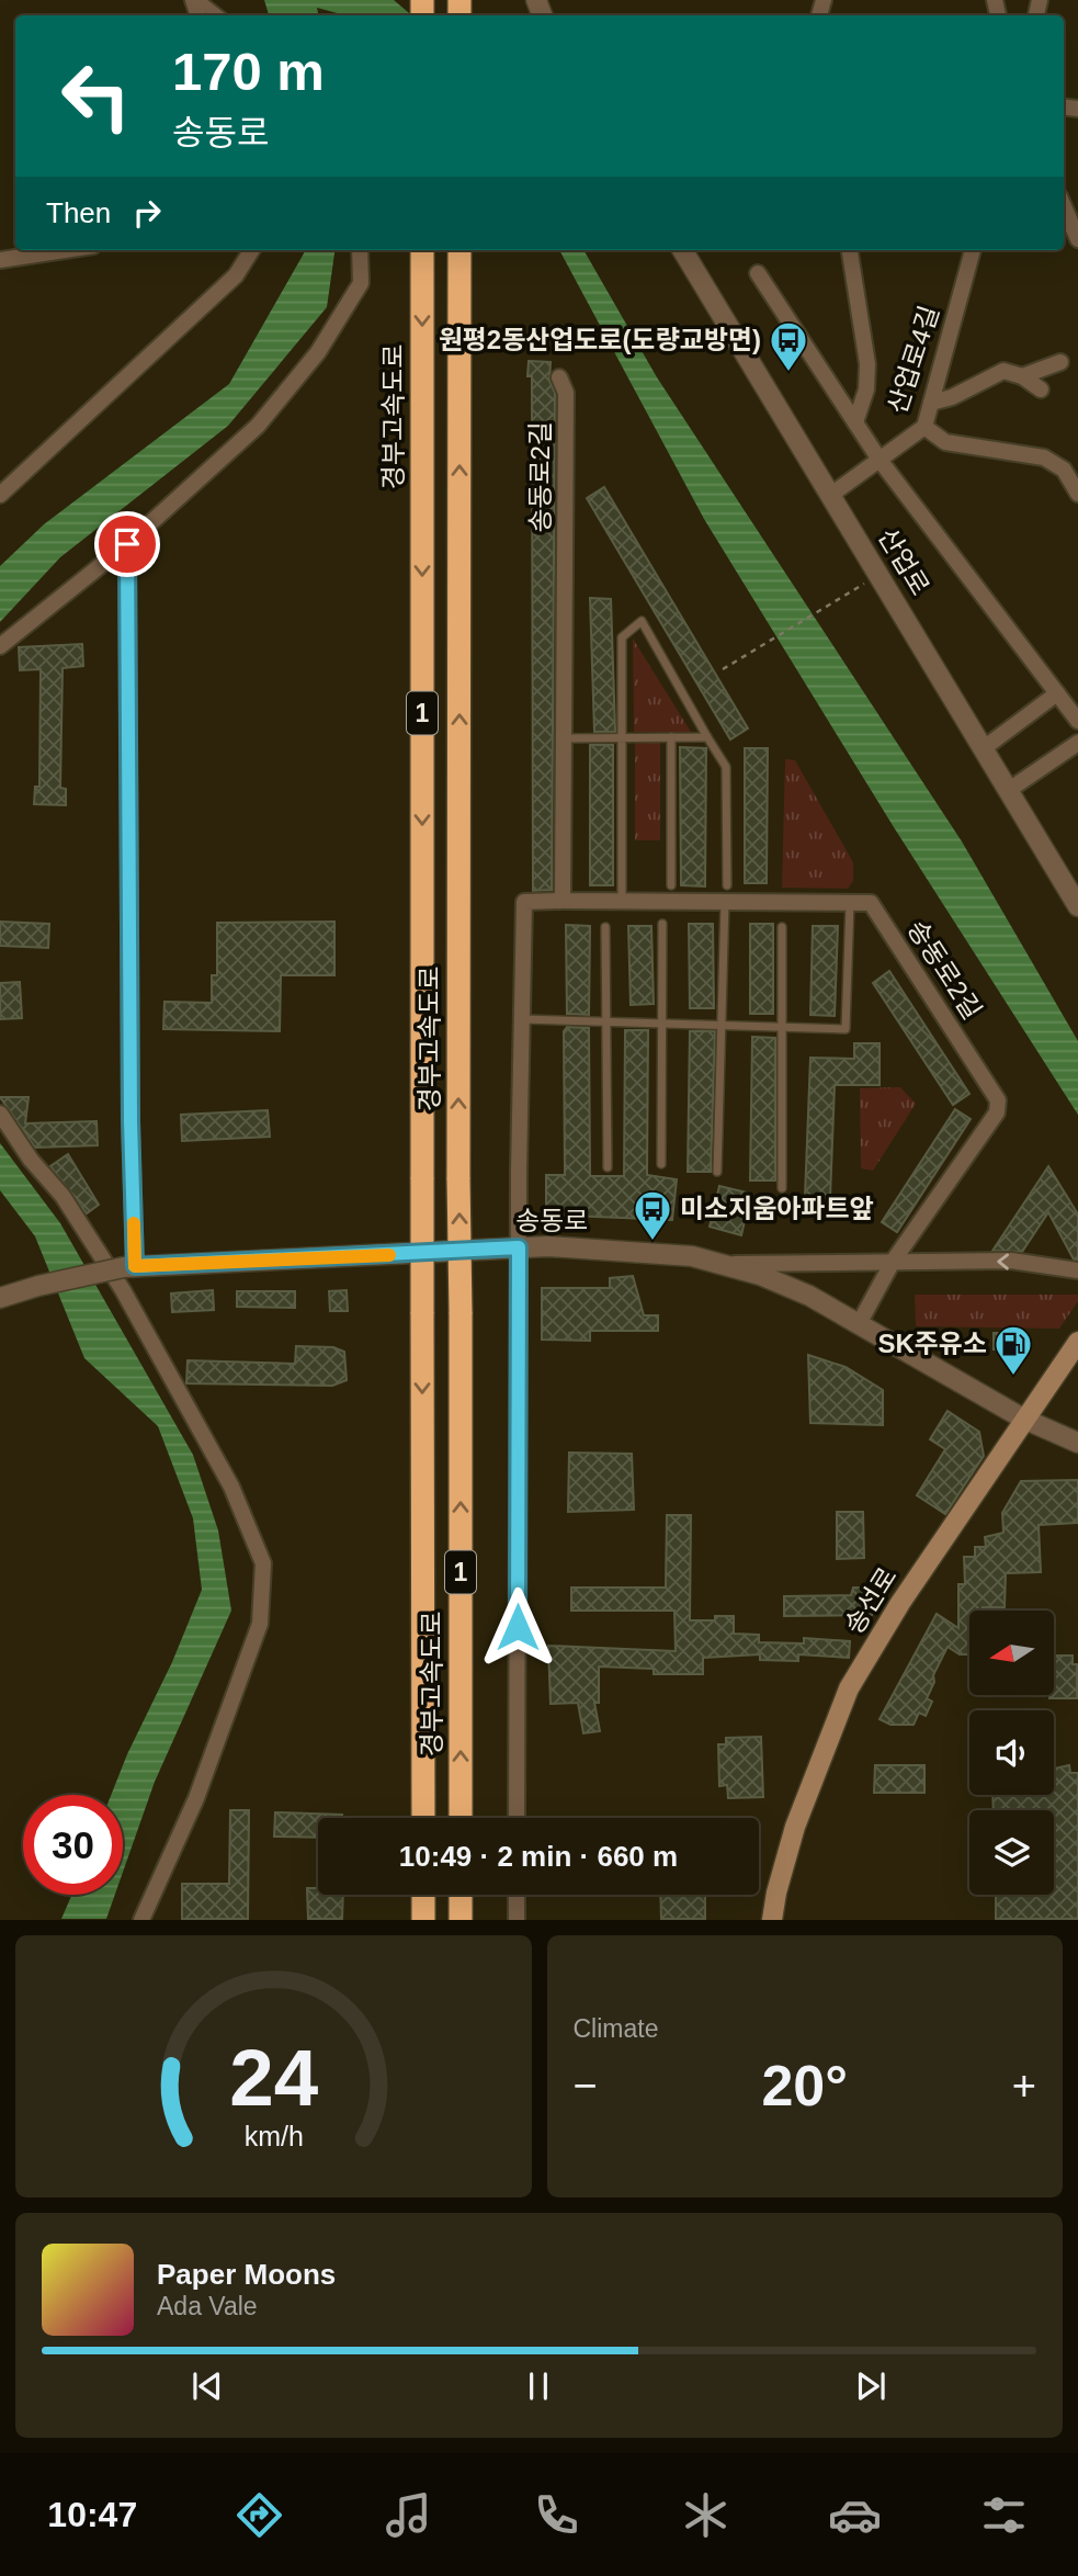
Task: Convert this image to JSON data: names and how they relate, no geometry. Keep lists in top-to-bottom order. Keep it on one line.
{"streets":{"highway":["경부고속도로","1"],"main road":["송선로"],"street":["산업로4길","송동로2길","산업로","송동로"]},"crossings":[["산업로4길","산업로"],["송동로2길","송동로"],["송동로","송선로"]],"places":{"bus stop":["원평2동산업도로(도량교방면)","미소지움아파트앞"],"fuel station":["SK주유소"]},"north":"left","page":{"turn":["170 m","송동로"],"then":"Then","limit":"30","trip":"10:49 · 2 min · 660 m","tile":"Climate","heat":["−","20°","+"],"song":["Paper Moons","Ada Vale"],"tabs":"10:47","gauge":["24","km/h"]}}
